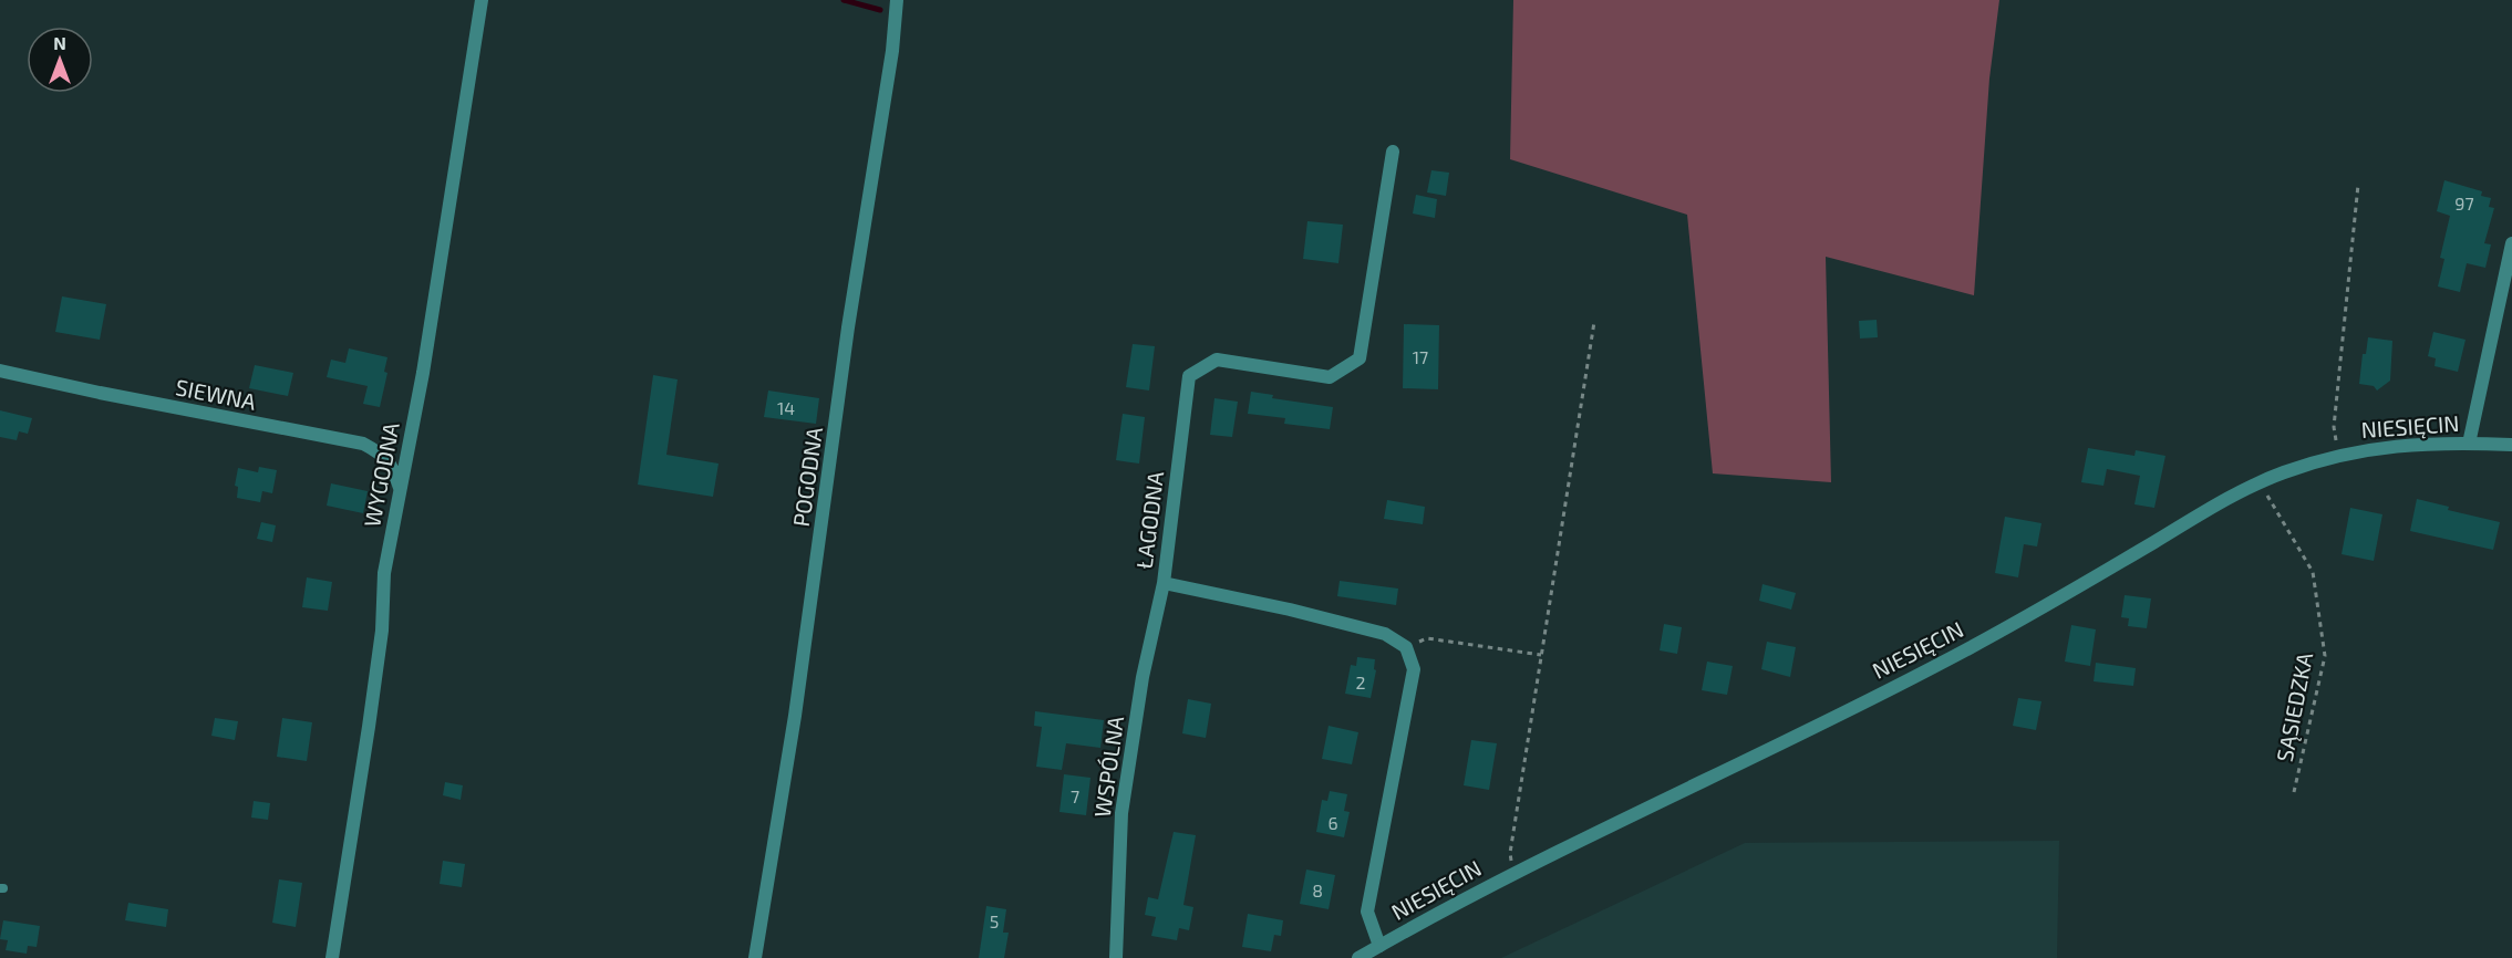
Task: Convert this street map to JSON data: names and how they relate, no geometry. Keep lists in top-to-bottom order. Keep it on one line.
{"streets":{"street":["SIEWNA","NIESIĘCIN","WYGODNA","POGODNA","ŁAGODNA","WSPÓLNA"],"path":["SĄSIEDZKA"]},"crossings":[["SIEWNA","WYGODNA"],["NIESIĘCIN","SĄSIEDZKA"],["ŁAGODNA","WSPÓLNA"]],"house_numbers":["97","17","14","2","7","6","8","5"],"north":"top"}
